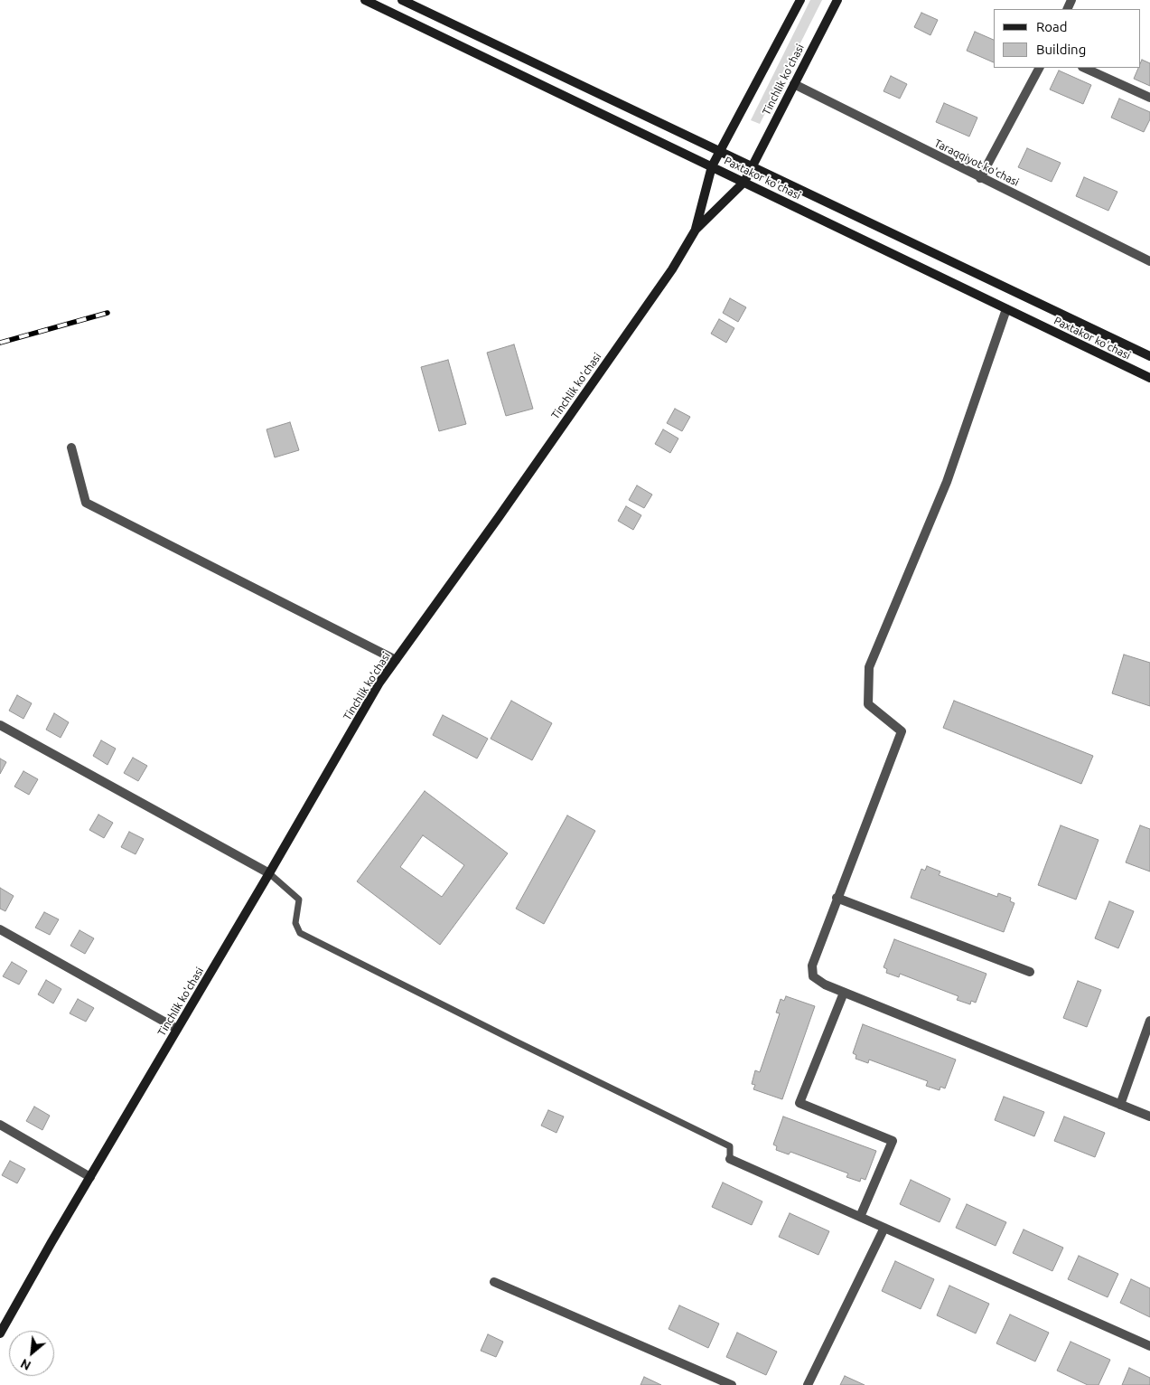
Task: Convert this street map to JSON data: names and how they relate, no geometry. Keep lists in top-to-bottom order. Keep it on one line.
{"streets":{"main road":["Tinchlik ko'chasi","Paxtakor ko'chasi"],"street":["Taraqqiyot ko'chasi"]},"crossings":[["Tinchlik ko'chasi","Taraqqiyot ko'chasi"],["Tinchlik ko'chasi","Paxtakor ko'chasi"]],"legend":["Road","Building"],"north":"bottom left"}
